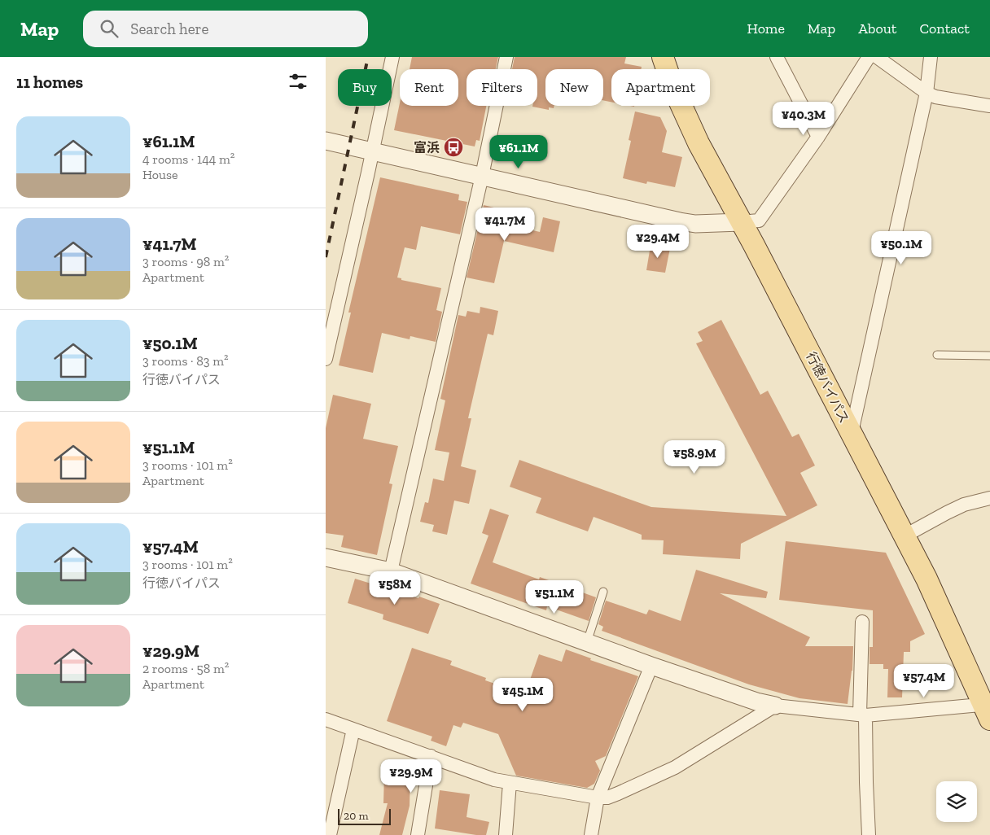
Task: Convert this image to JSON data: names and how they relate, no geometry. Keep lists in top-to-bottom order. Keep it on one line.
{"streets":{"main road":["行徳バイパス"]},"places":{"bus stop":["富浜"]},"scale_bar":"20 m","page":{"header":"Map","search":"Search here","nav":["Home","Map","About","Contact"],"heading":"11 homes","chip":["Buy","Rent","Filters","New","Apartment"],"price":["¥40.3M","¥61.1M","¥41.7M","¥29.4M","¥50.1M","¥58.9M","¥58M","¥51.1M","¥57.4M","¥45.1M","¥29.9M"],"list":[{"name":"¥61.1M","note":"4 rooms · 144 m² · House"},{"name":"¥41.7M","note":"3 rooms · 98 m² · Apartment"},{"name":"¥50.1M","note":"3 rooms · 83 m² · 行徳バイパス"},{"name":"¥51.1M","note":"3 rooms · 101 m² · Apartment"},{"name":"¥57.4M","note":"3 rooms · 101 m² · 行徳バイパス"},{"name":"¥29.9M","note":"2 rooms · 58 m² · Apartment"}],"scale":"20 m"}}
